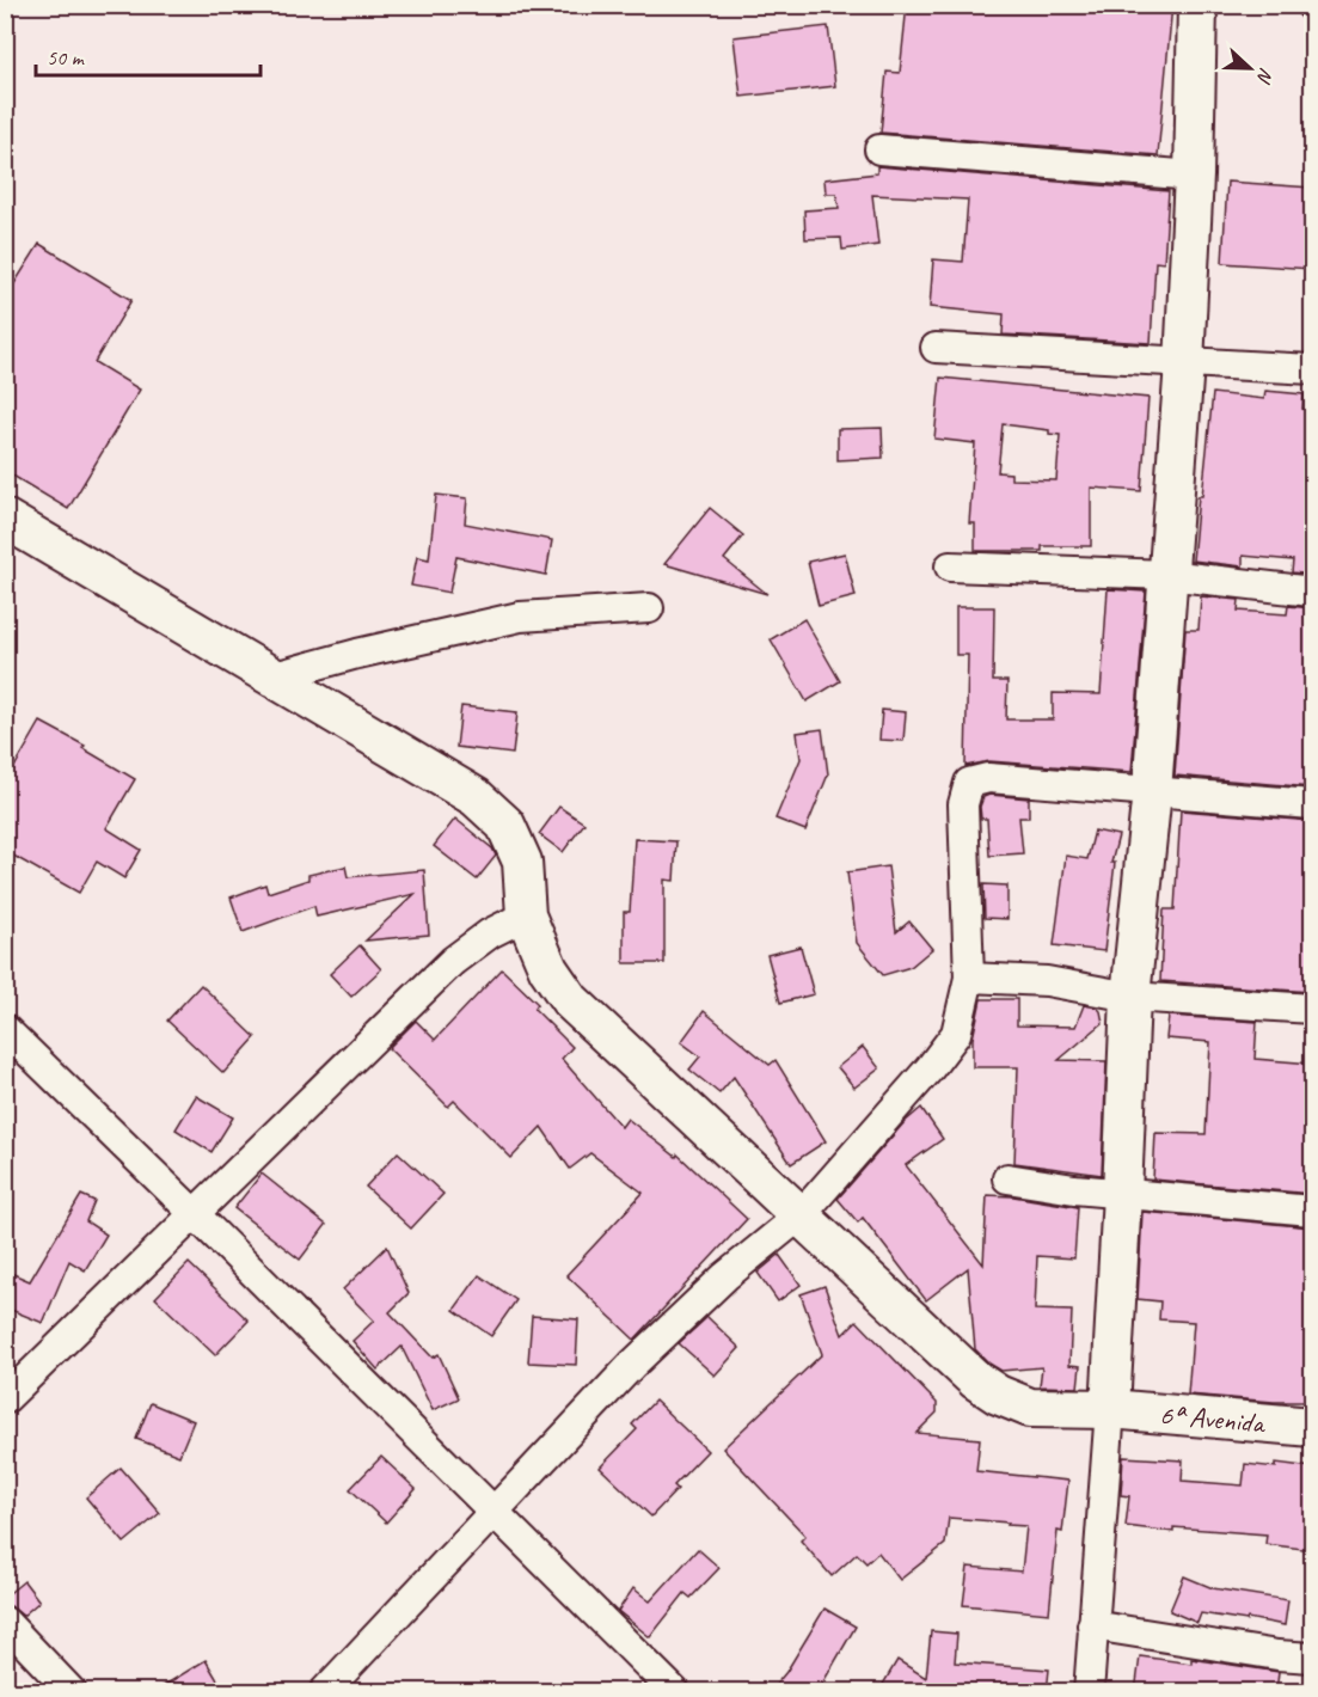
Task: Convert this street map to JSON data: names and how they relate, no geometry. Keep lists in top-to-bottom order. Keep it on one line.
{"streets":{"street":["6ª Avenida"]},"scale_bar":"50 m","north":"right"}
